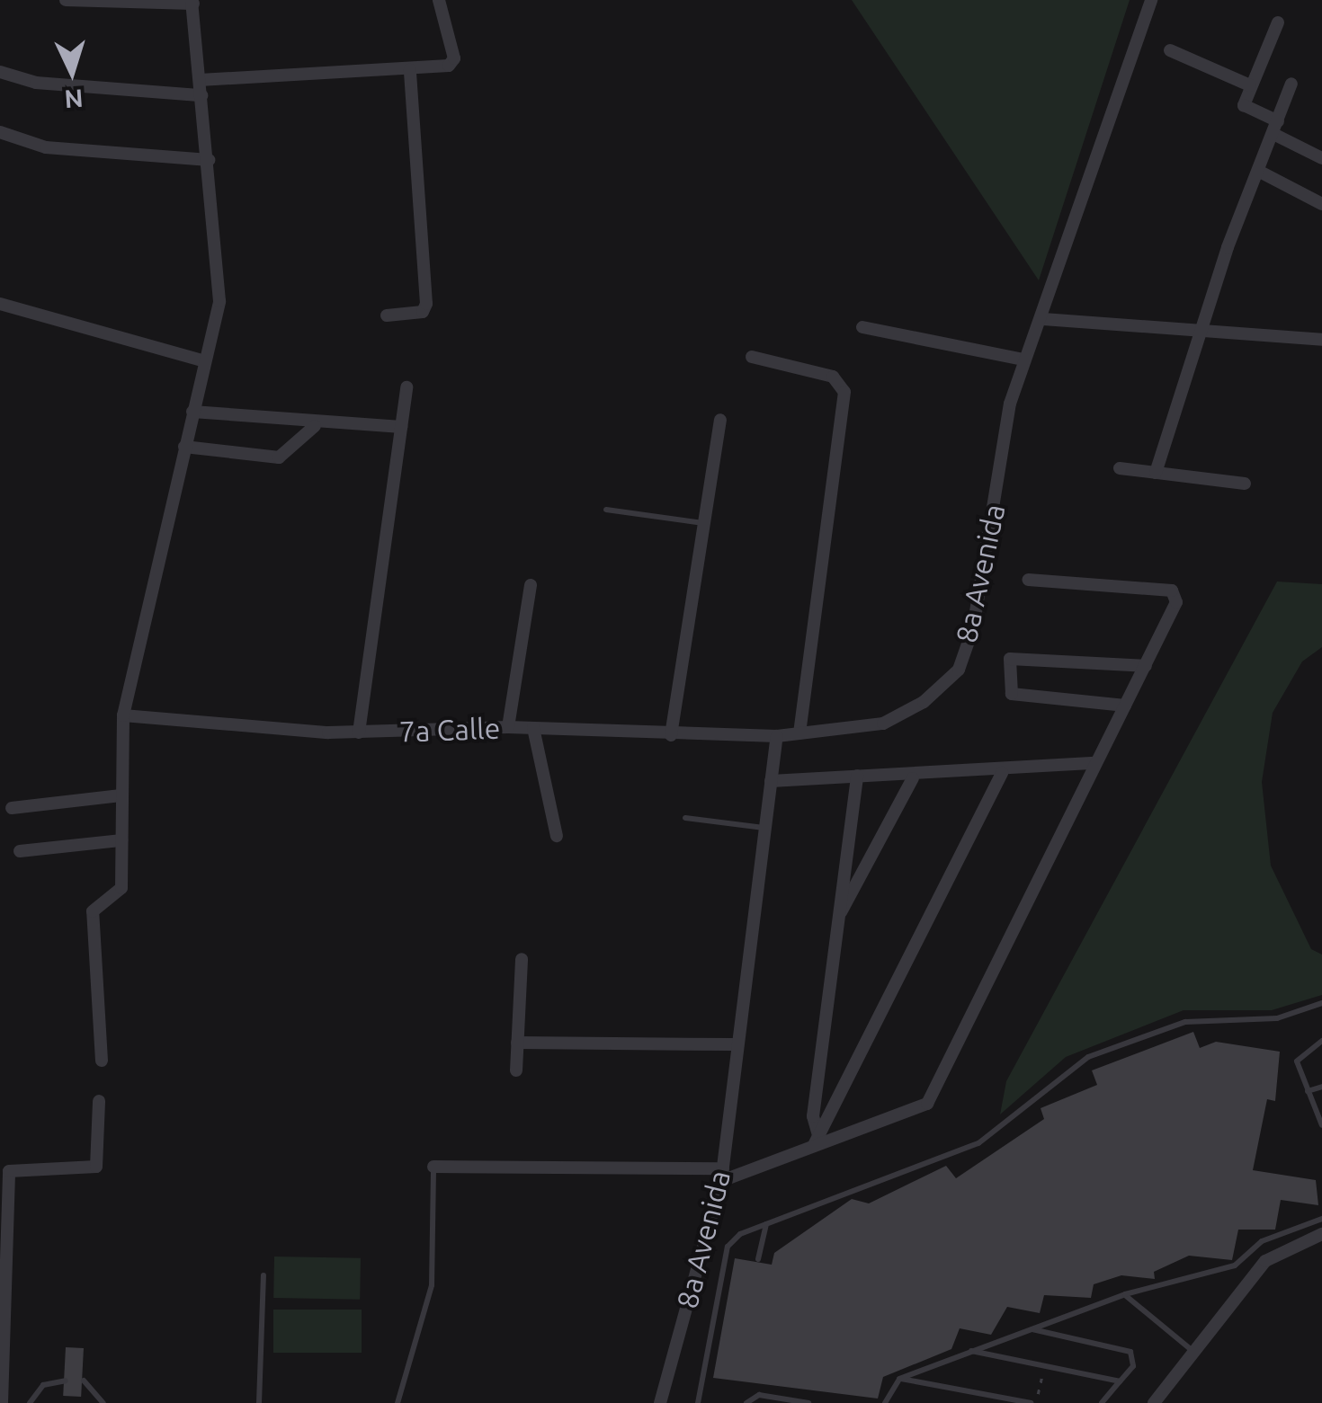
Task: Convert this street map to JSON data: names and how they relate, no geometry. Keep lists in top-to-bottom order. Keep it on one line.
{"streets":{"street":["8a Avenida","7a Calle"]},"crossings":[["8a Avenida","7a Calle"]],"north":"bottom"}
